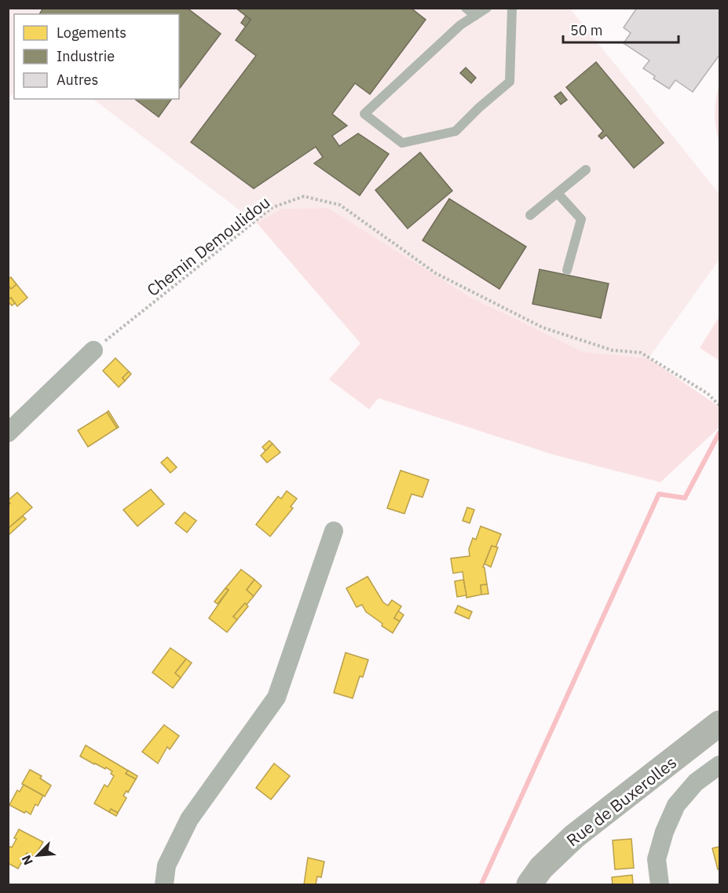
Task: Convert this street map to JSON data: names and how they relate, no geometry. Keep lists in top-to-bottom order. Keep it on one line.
{"streets":{"street":["Rue de Buxerolles"],"path":["Chemin Demoulidou"]},"legend":["Logements","Industrie","Autres"],"scale_bar":"50 m","north":"bottom left"}
